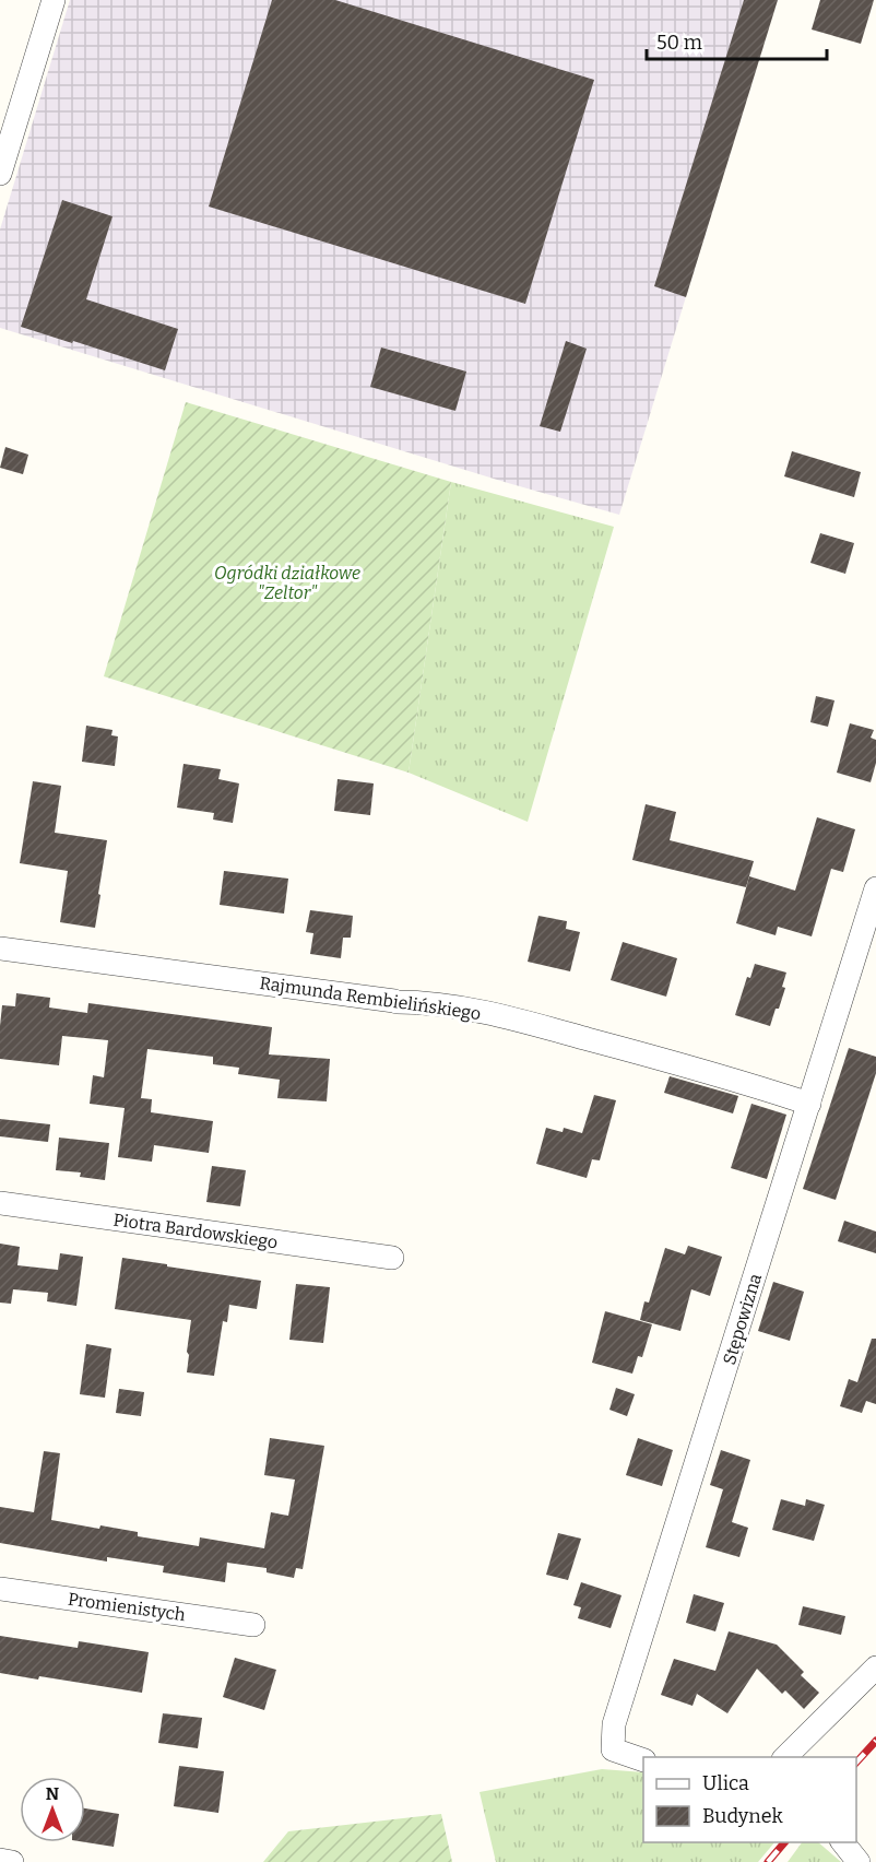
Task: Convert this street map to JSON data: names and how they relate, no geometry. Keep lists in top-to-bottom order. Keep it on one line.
{"streets":{"street":["Rajmunda Rembielińskiego","Piotra Bardowskiego","Stępowizna","Promienistych"]},"crossings":[["Rajmunda Rembielińskiego","Stępowizna"]],"parks":["Ogródki działkowe \"Zeltor\""],"legend":["Ulica","Budynek"],"scale_bar":"50 m","north":"top"}
